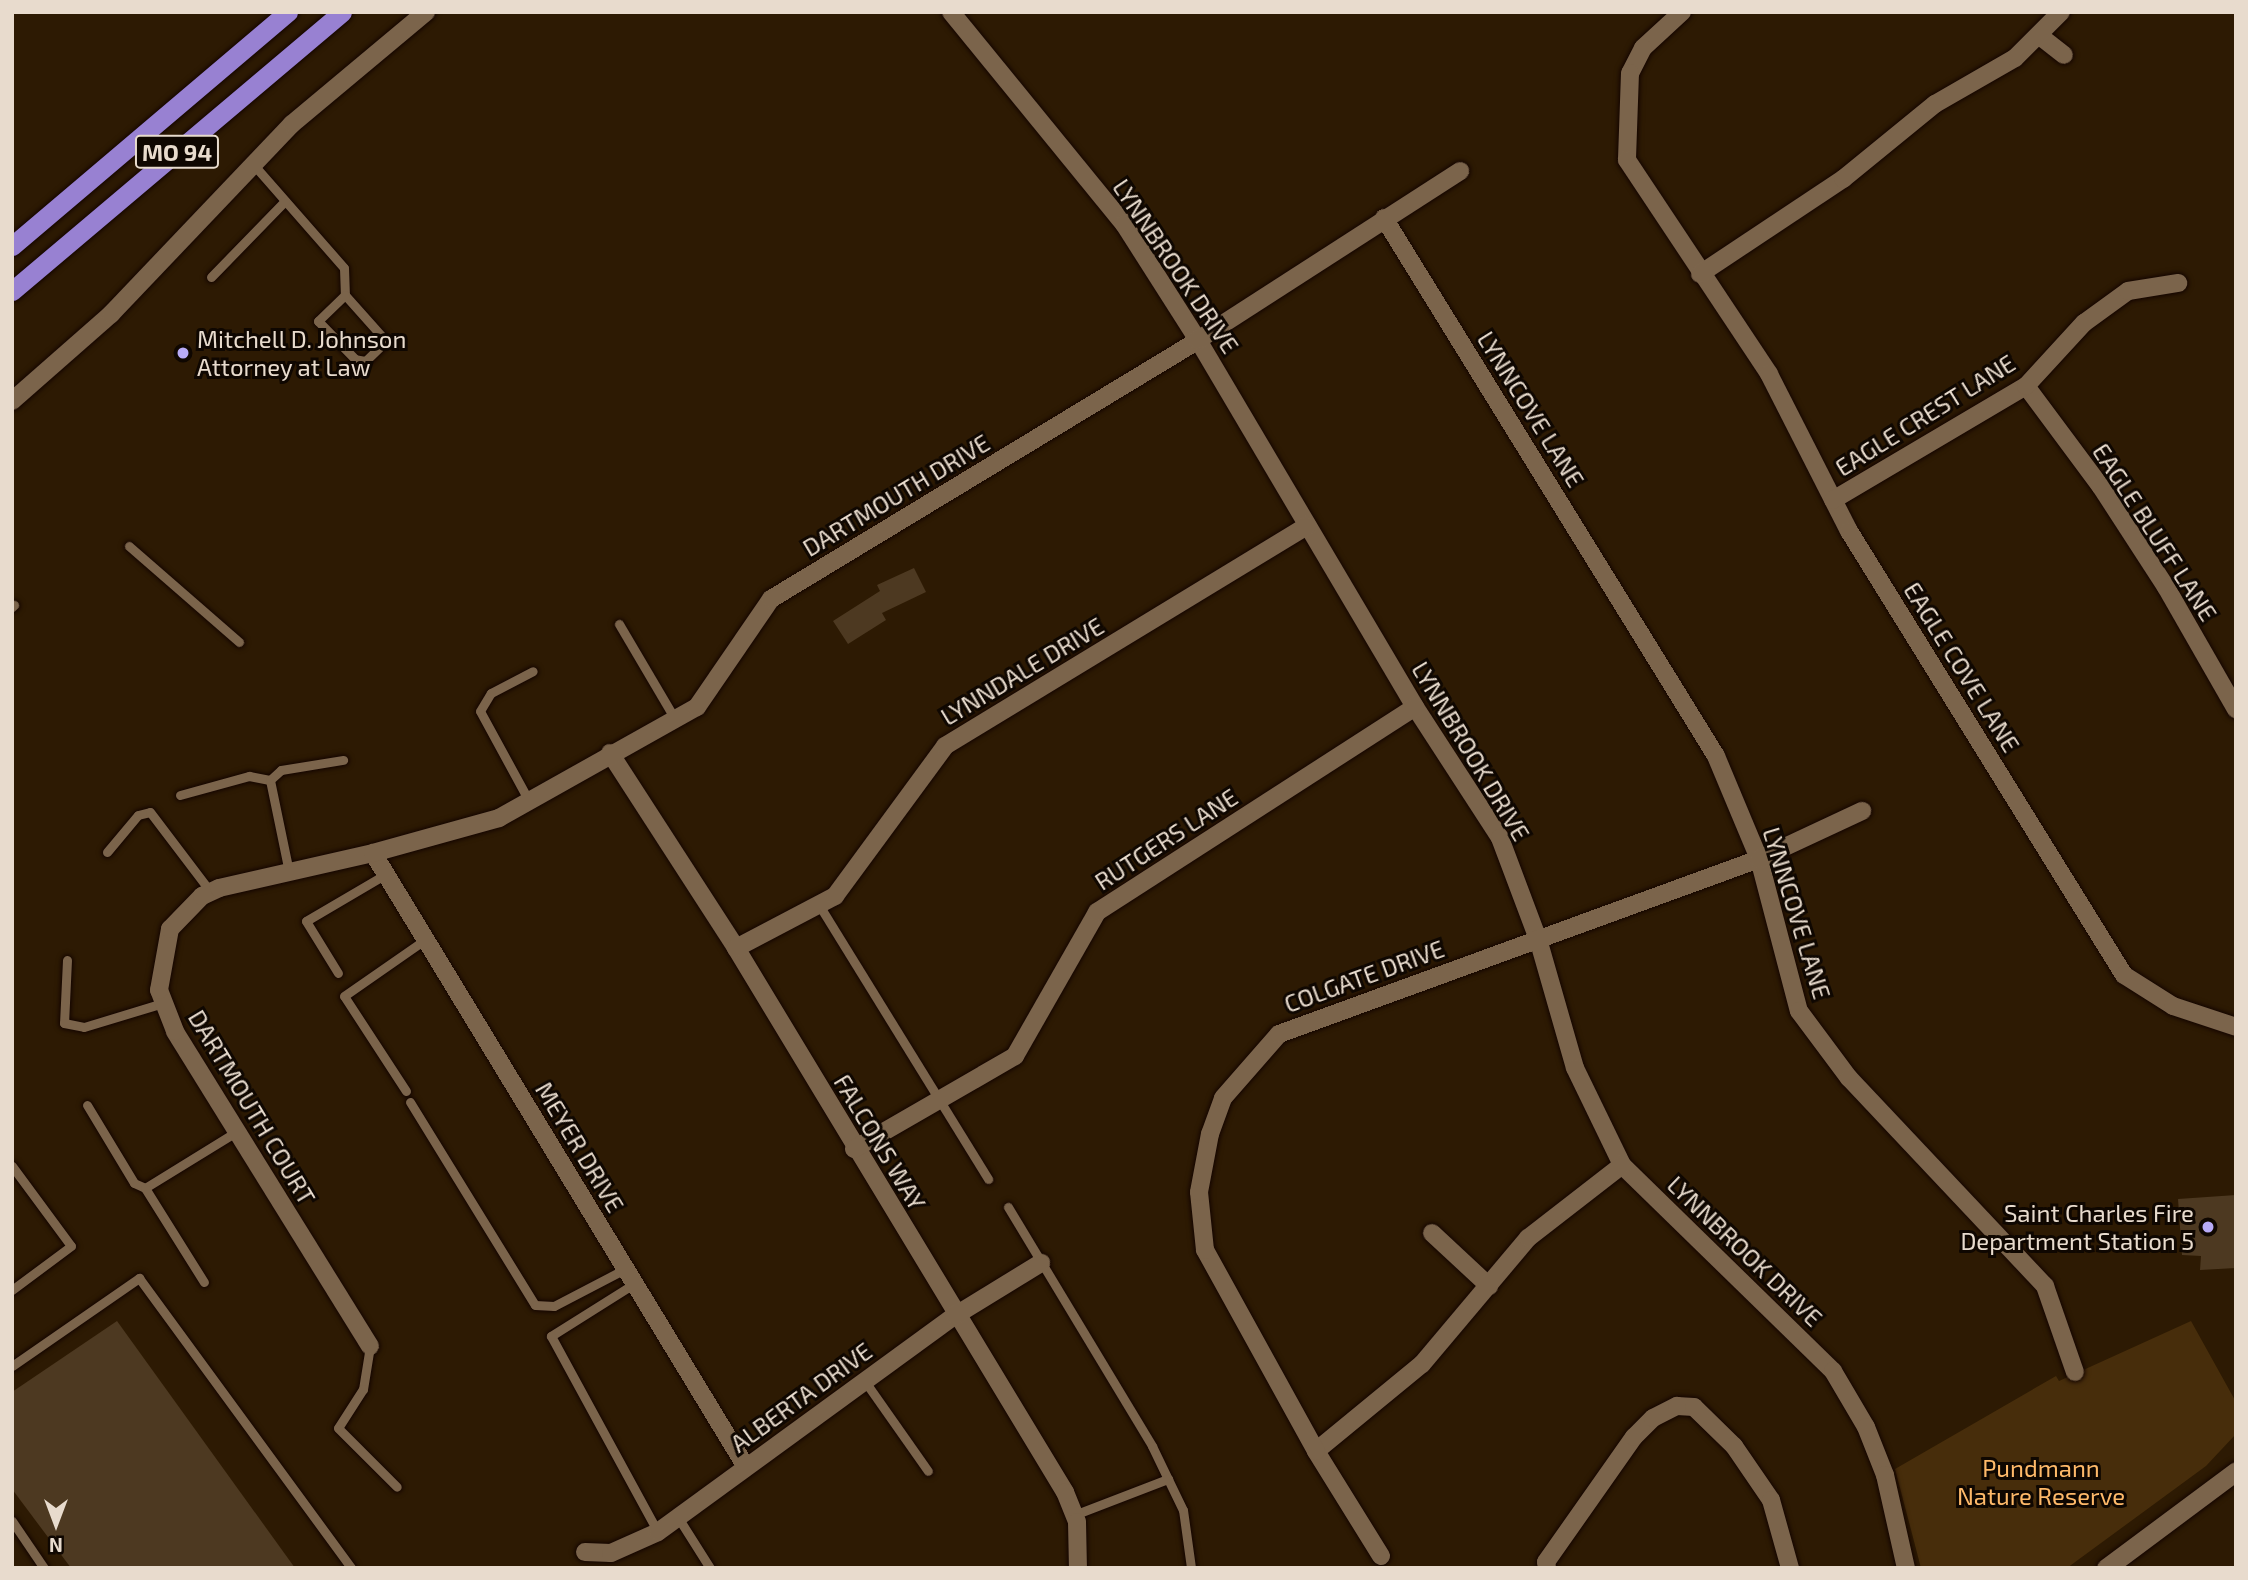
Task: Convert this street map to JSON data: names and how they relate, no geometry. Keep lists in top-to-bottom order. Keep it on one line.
{"streets":{"highway":["MO 94"],"street":["LYNNBROOK DRIVE","LYNNCOVE LANE","EAGLE CREST LANE","DARTMOUTH DRIVE","EAGLE BLUFF LANE","EAGLE COVE LANE","LYNNDALE DRIVE","RUTGERS LANE","COLGATE DRIVE","DARTMOUTH COURT","FALCONS WAY","MEYER DRIVE","ALBERTA DRIVE"]},"crossings":[["LYNNBROOK DRIVE","DARTMOUTH DRIVE"],["LYNNBROOK DRIVE","LYNNDALE DRIVE"],["LYNNBROOK DRIVE","RUTGERS LANE"],["LYNNBROOK DRIVE","COLGATE DRIVE"],["LYNNCOVE LANE","DARTMOUTH DRIVE"],["LYNNCOVE LANE","COLGATE DRIVE"],["EAGLE CREST LANE","EAGLE BLUFF LANE"],["EAGLE CREST LANE","EAGLE COVE LANE"],["DARTMOUTH DRIVE","FALCONS WAY"],["DARTMOUTH DRIVE","MEYER DRIVE"],["LYNNDALE DRIVE","FALCONS WAY"],["RUTGERS LANE","FALCONS WAY"],["FALCONS WAY","ALBERTA DRIVE"],["MEYER DRIVE","ALBERTA DRIVE"]],"parks":["Pundmann Nature Reserve"],"places":["Mitchell D. Johnson Attorney at Law","Saint Charles Fire Department Station 5"],"north":"bottom"}
